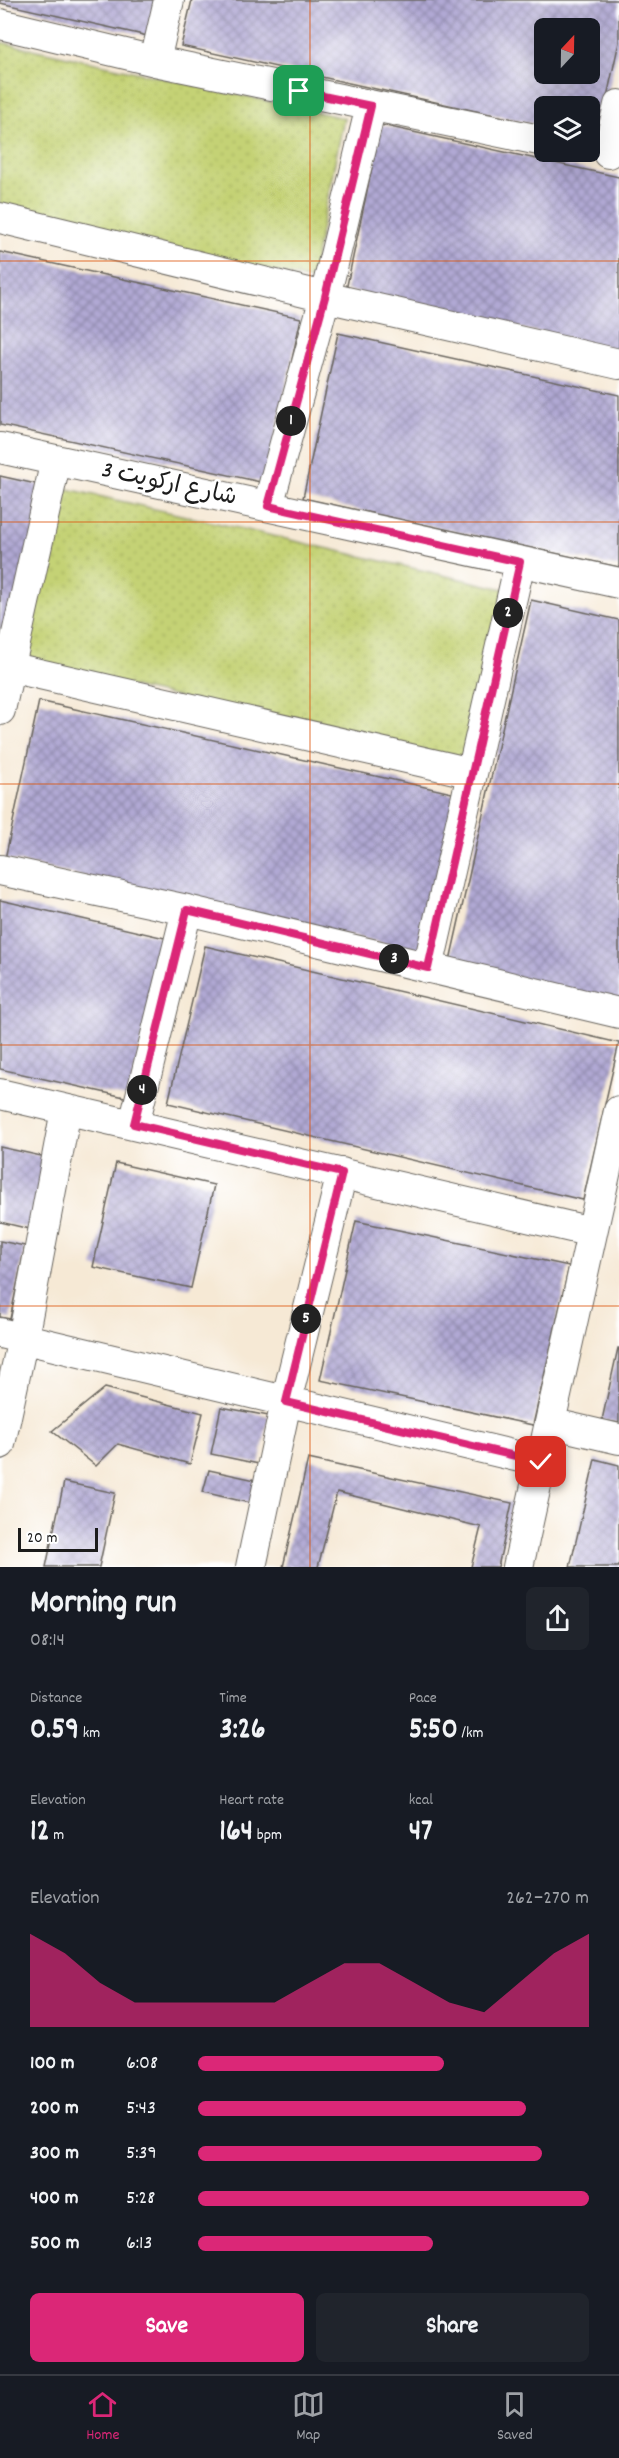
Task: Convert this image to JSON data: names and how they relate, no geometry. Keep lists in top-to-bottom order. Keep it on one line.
{"streets":{"street":["شارع اركويت 3"]},"scale_bar":"20 m","north":"top","page":{"pins":["1","2","3","4","5"],"scale":"20 m","heading":["Morning run","08:14"],"stats":[["Distance","0.59 km"],["Time","3:26"],["Pace","5:50 /km"],["Elevation","12 m"],["Heart rate","164 bpm"],["kcal","47"]],"chart":["Elevation","262–270 m"],"list":[{"name":"100 m","note":"6:08"},{"name":"200 m","note":"5:43"},{"name":"300 m","note":"5:39"},{"name":"400 m","note":"5:28"},{"name":"500 m","note":"6:13"}],"buttons":["Save","Share"],"tabs":["Home","Map","Saved"]}}
